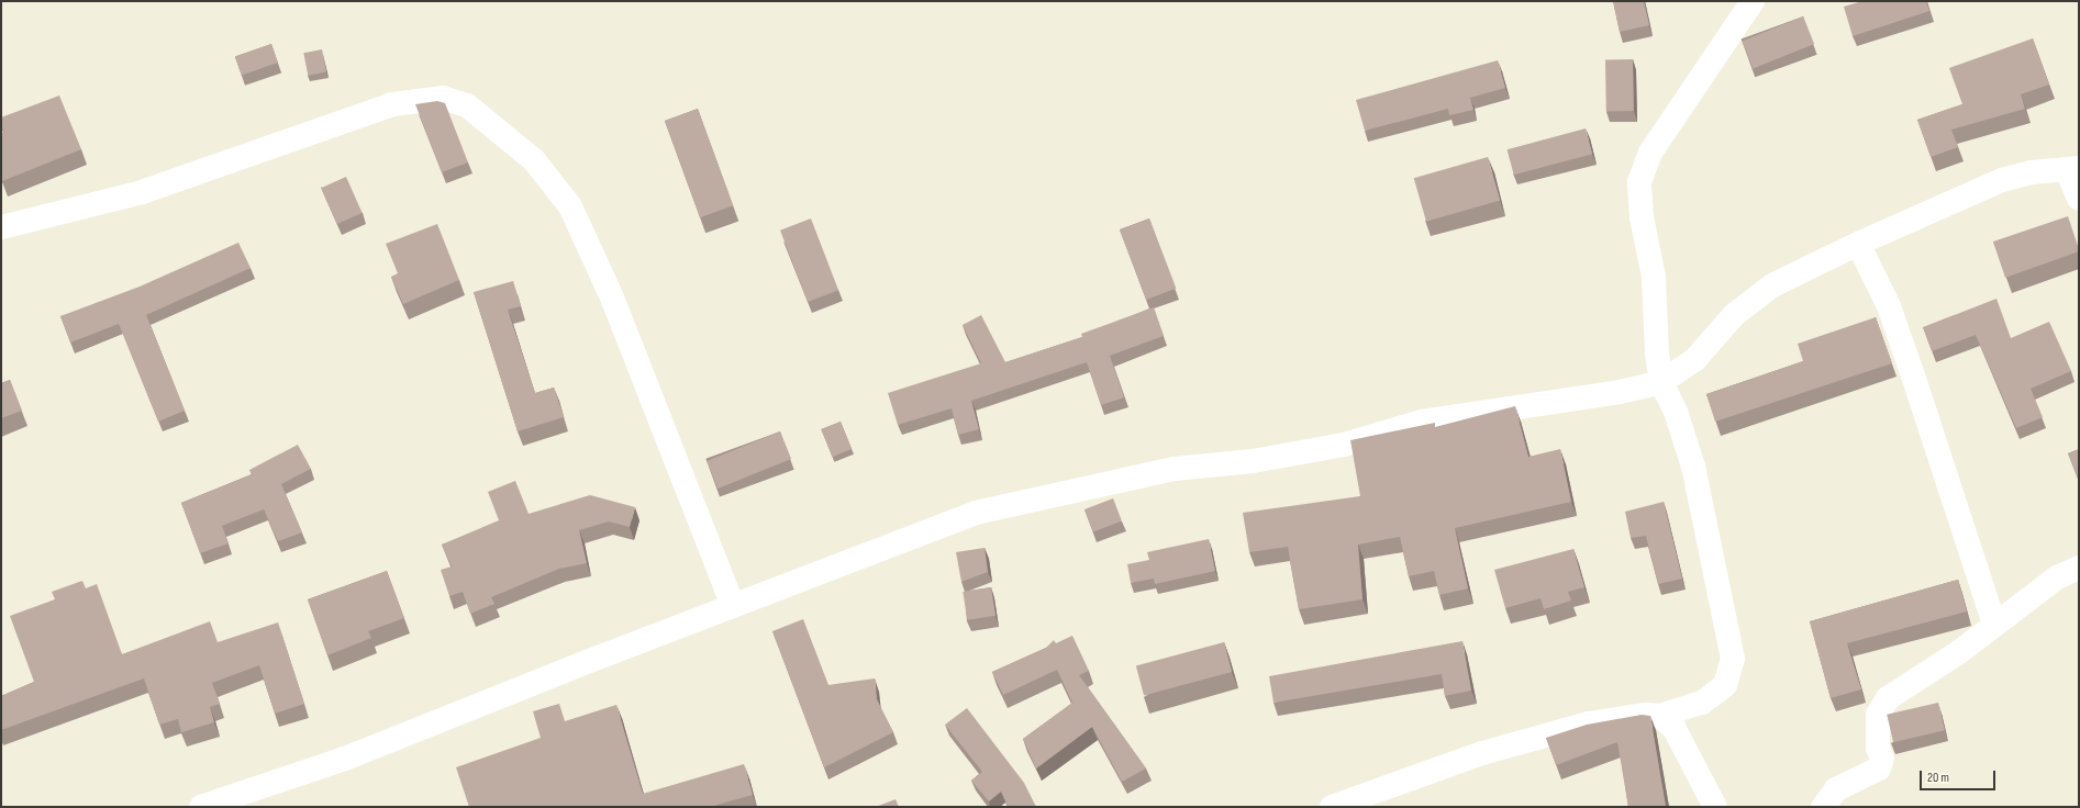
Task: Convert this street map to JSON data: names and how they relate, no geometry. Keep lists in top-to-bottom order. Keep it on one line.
{"scale_bar":"20 m"}
